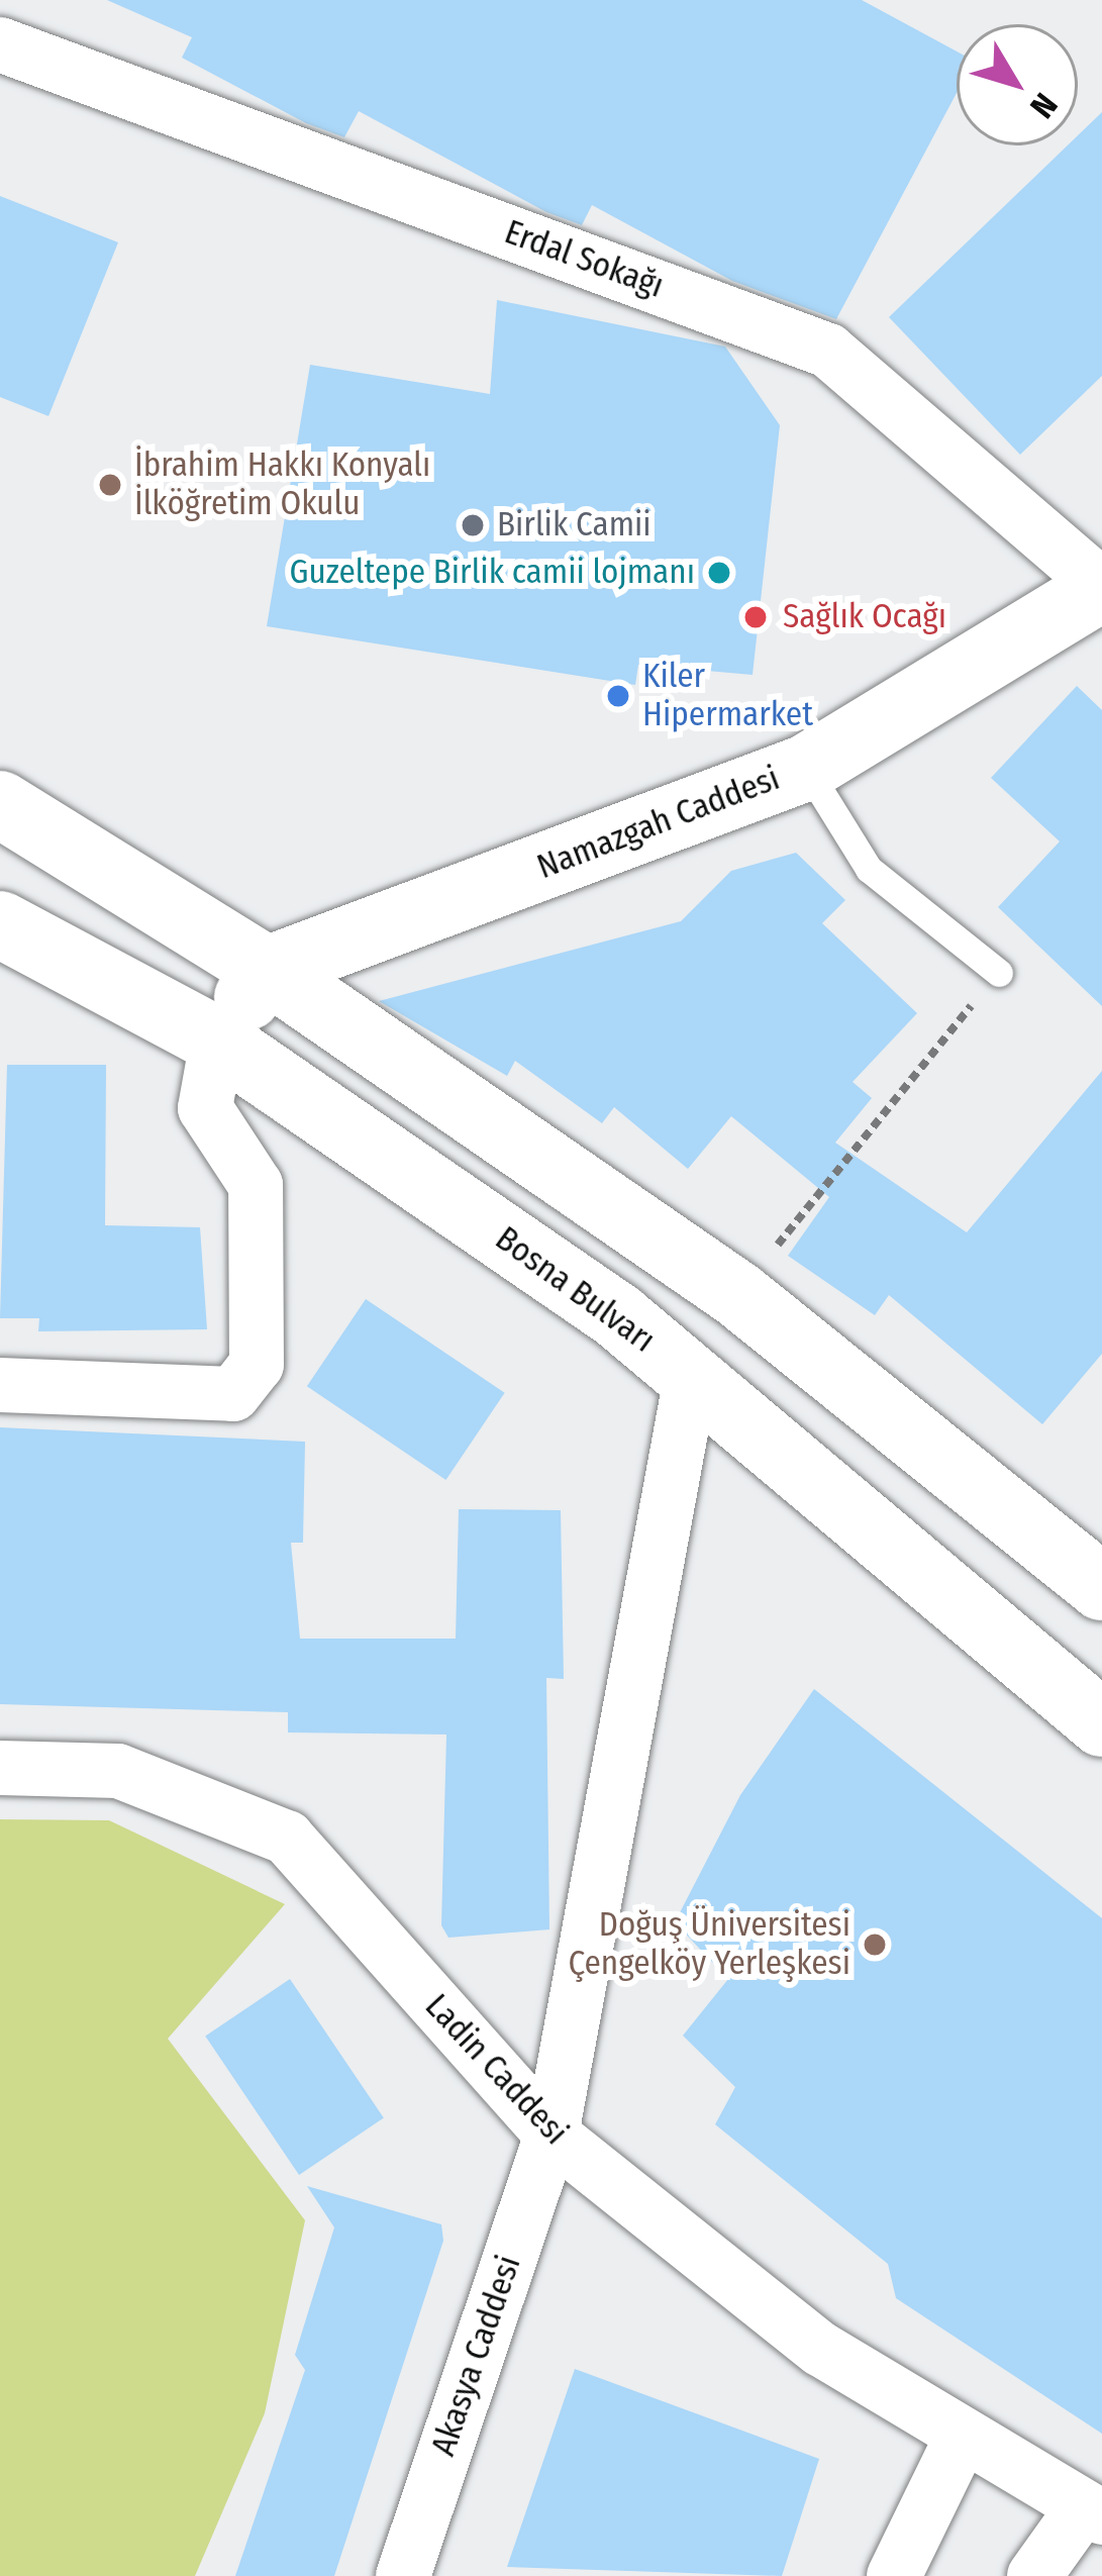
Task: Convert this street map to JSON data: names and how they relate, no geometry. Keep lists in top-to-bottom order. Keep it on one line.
{"streets":{"main road":["Namazgah Caddesi","Bosna Bulvarı"],"street":["Erdal Sokağı","Ladin Caddesi","Akasya Caddesi"]},"crossings":[["Erdal Sokağı","Namazgah Caddesi"],["Bosna Bulvarı","Akasya Caddesi"],["Ladin Caddesi","Akasya Caddesi"]],"places":["İbrahim Hakkı Konyalı İlköğretim Okulu","Birlik Camii","Guzeltepe Birlik camii lojmanı","Sağlık Ocağı","Kiler Hipermarket","Doğuş Üniversitesi Çengelköy Yerleşkesi"],"north":"bottom right"}
